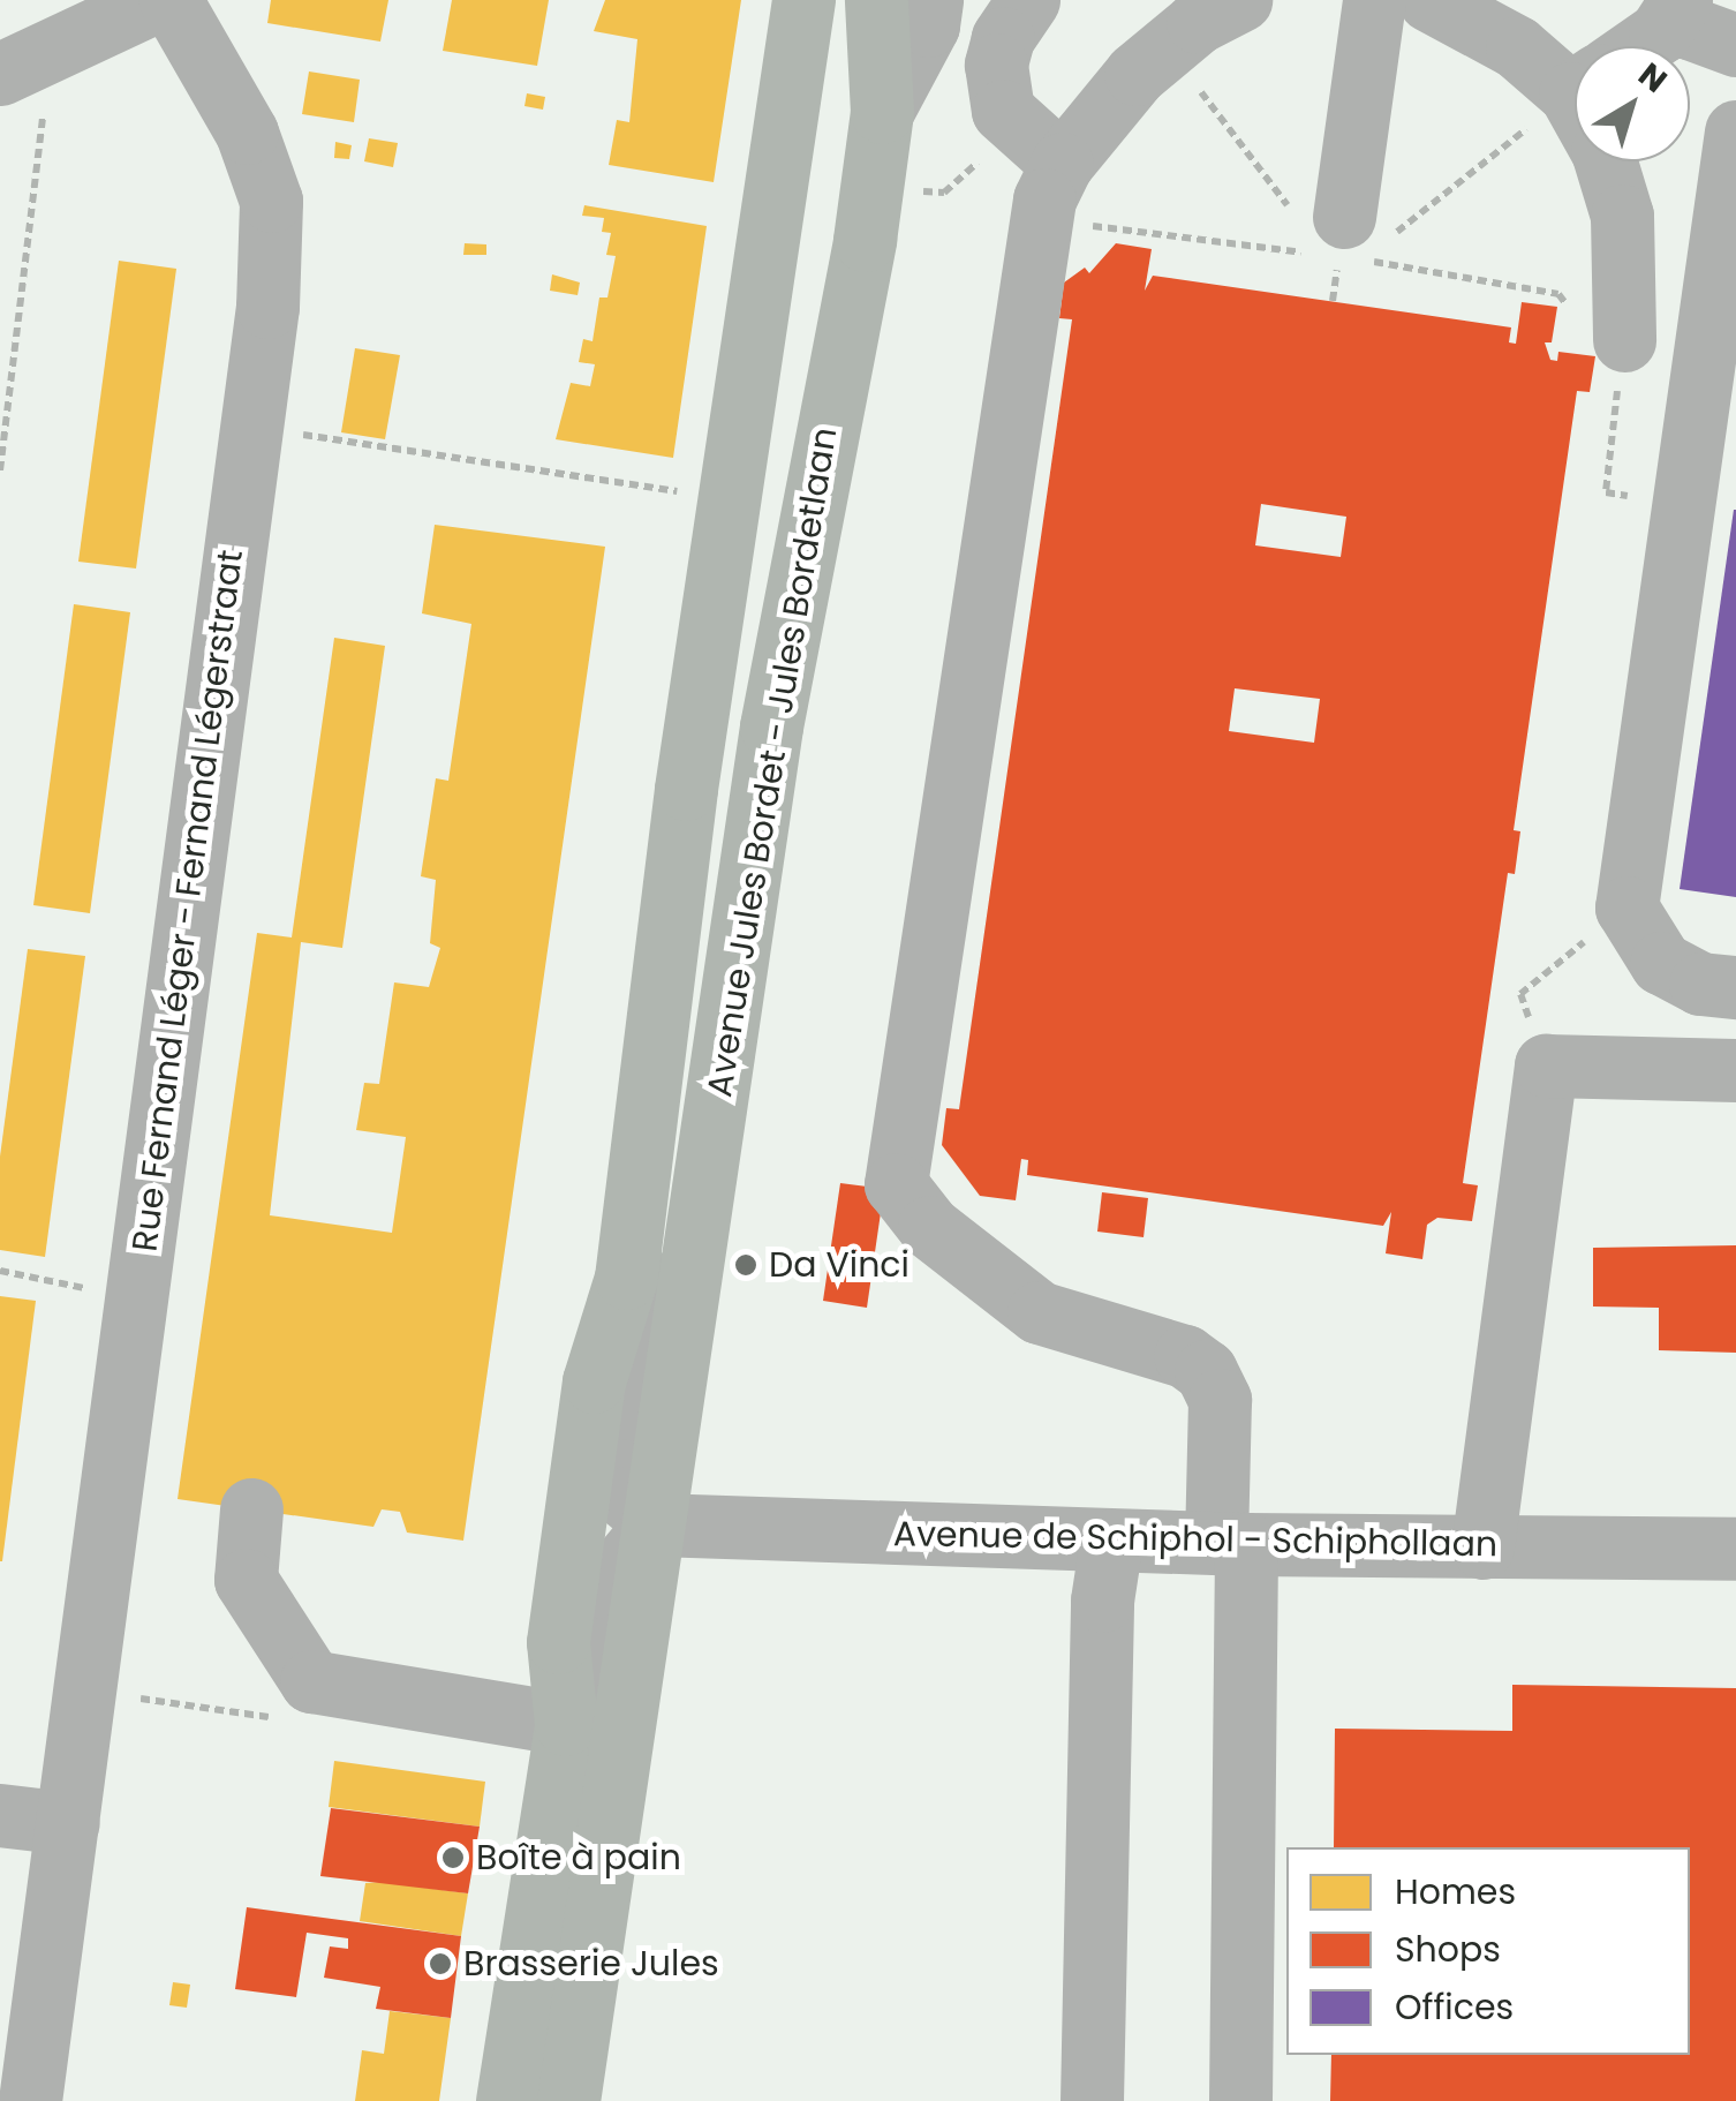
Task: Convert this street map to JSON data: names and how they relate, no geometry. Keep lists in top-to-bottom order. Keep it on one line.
{"streets":{"main road":["Avenue Jules Bordet - Jules Bordetlaan"],"street":["Rue Fernand Léger - Fernand Légerstraat","Avenue de Schiphol - Schiphollaan"]},"crossings":[["Avenue Jules Bordet - Jules Bordetlaan","Avenue de Schiphol - Schiphollaan"]],"places":["Da Vinci","Boîte à pain","Brasserie Jules"],"legend":["Homes","Shops","Offices"],"north":"top right"}
